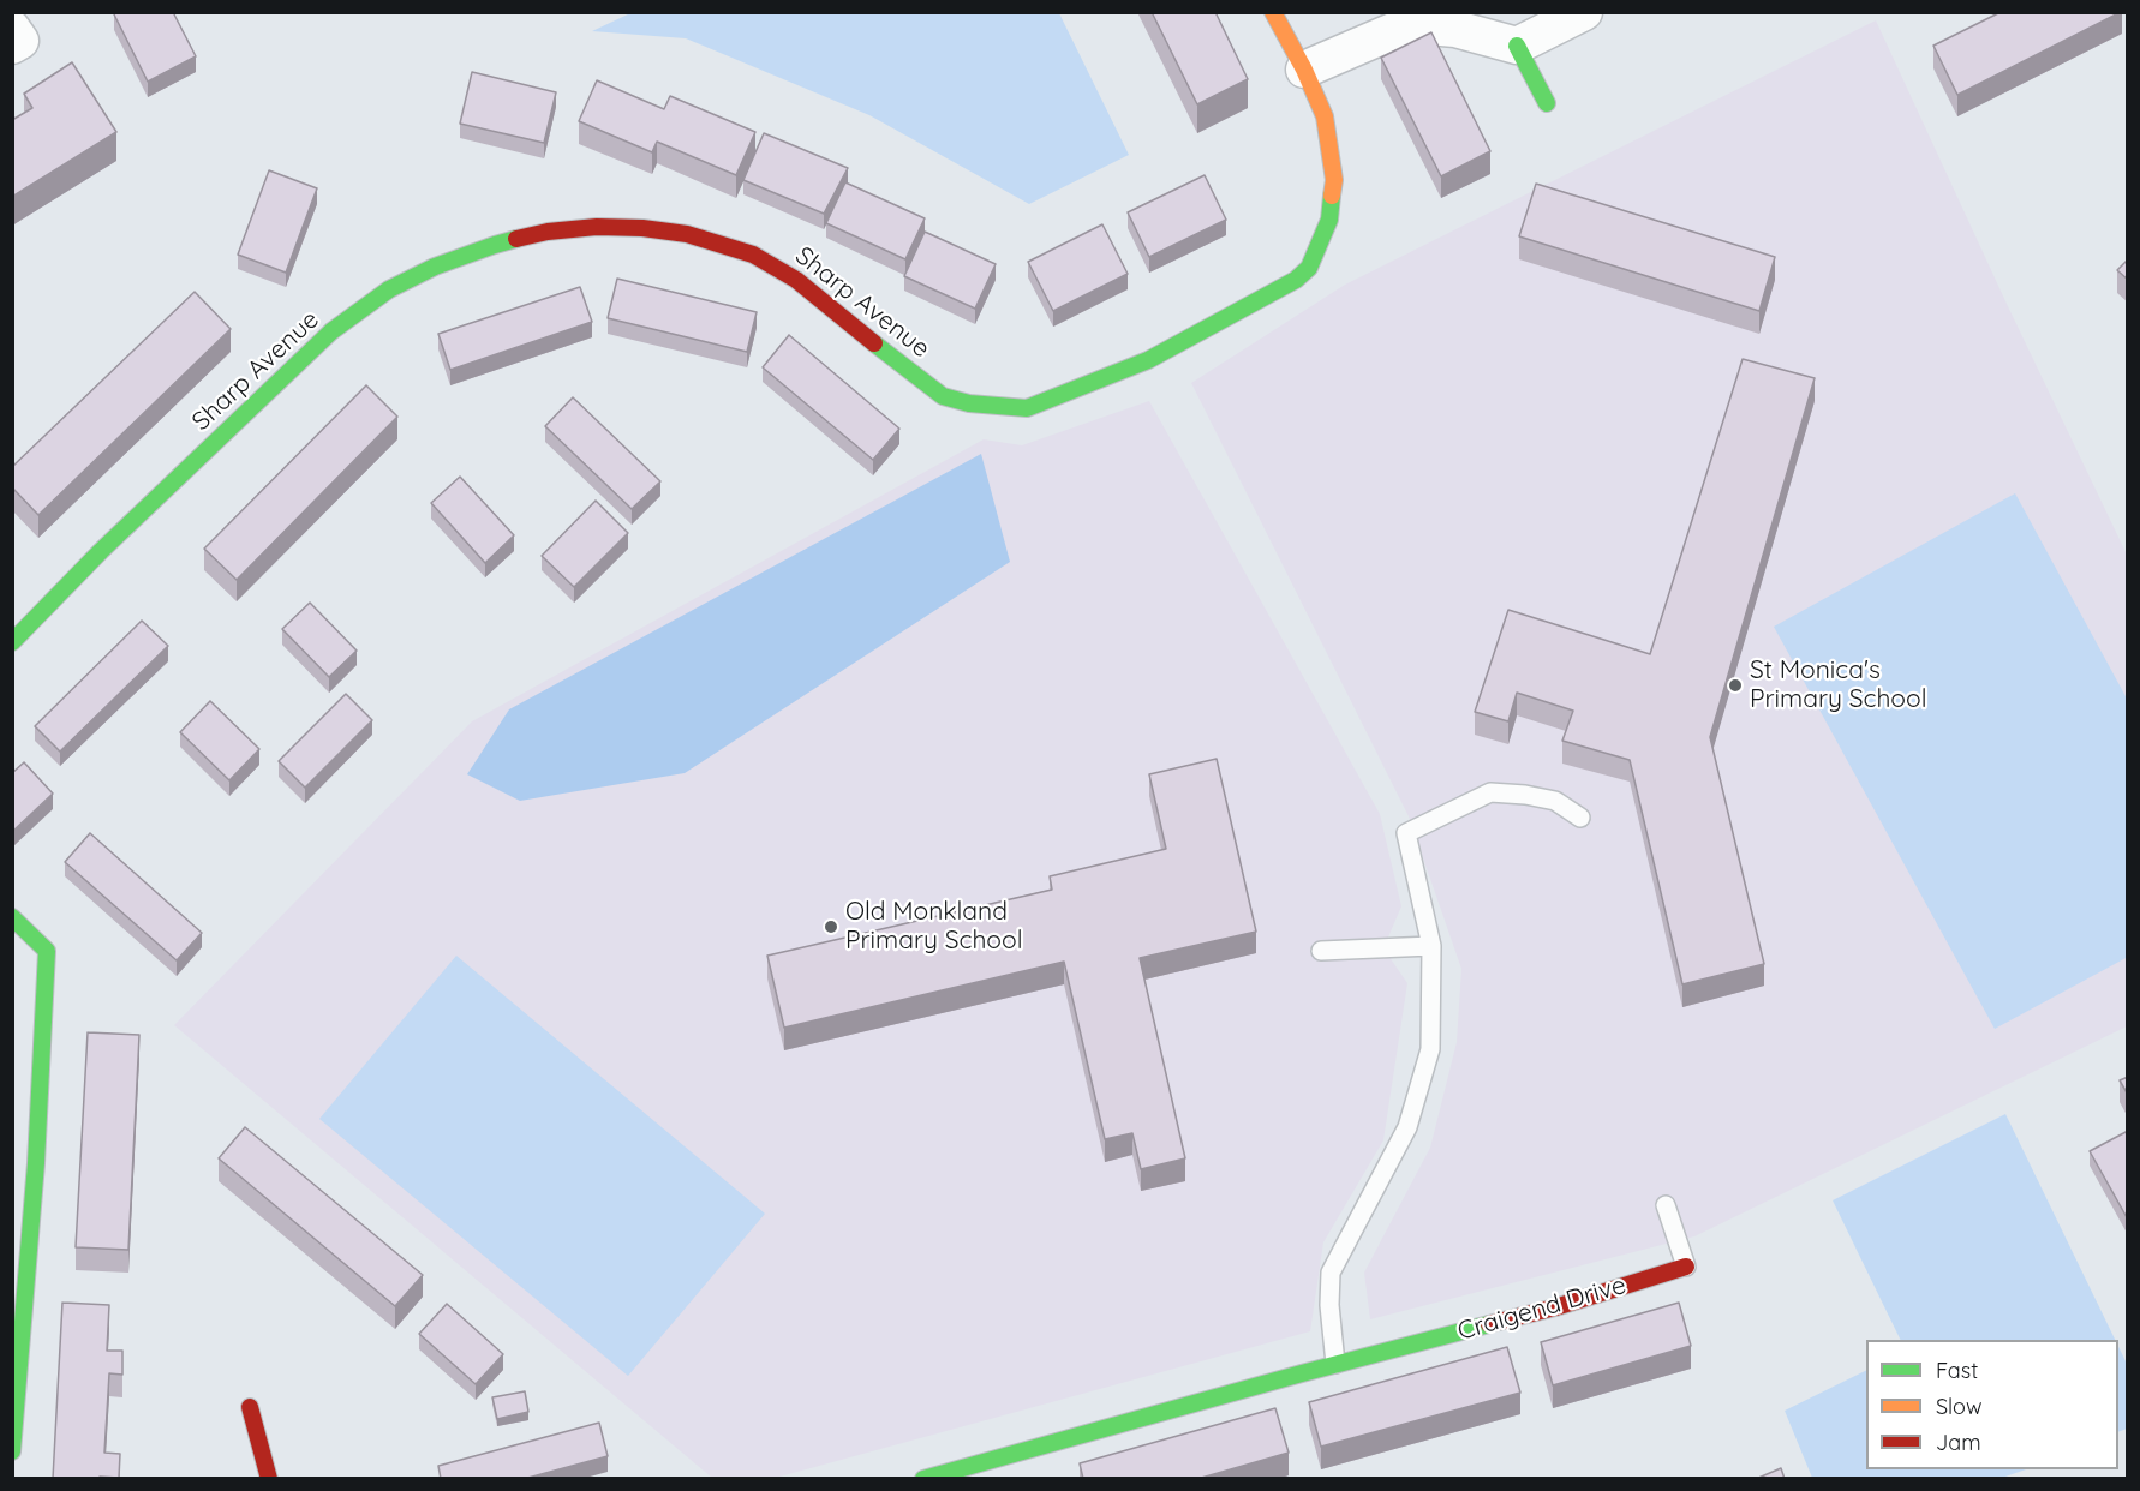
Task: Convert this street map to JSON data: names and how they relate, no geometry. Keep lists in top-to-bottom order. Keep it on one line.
{"streets":{"street":["Sharp Avenue","Craigend Drive"]},"places":["St Monica's Primary School","Old Monkland Primary School"],"legend":["Fast","Slow","Jam"]}
